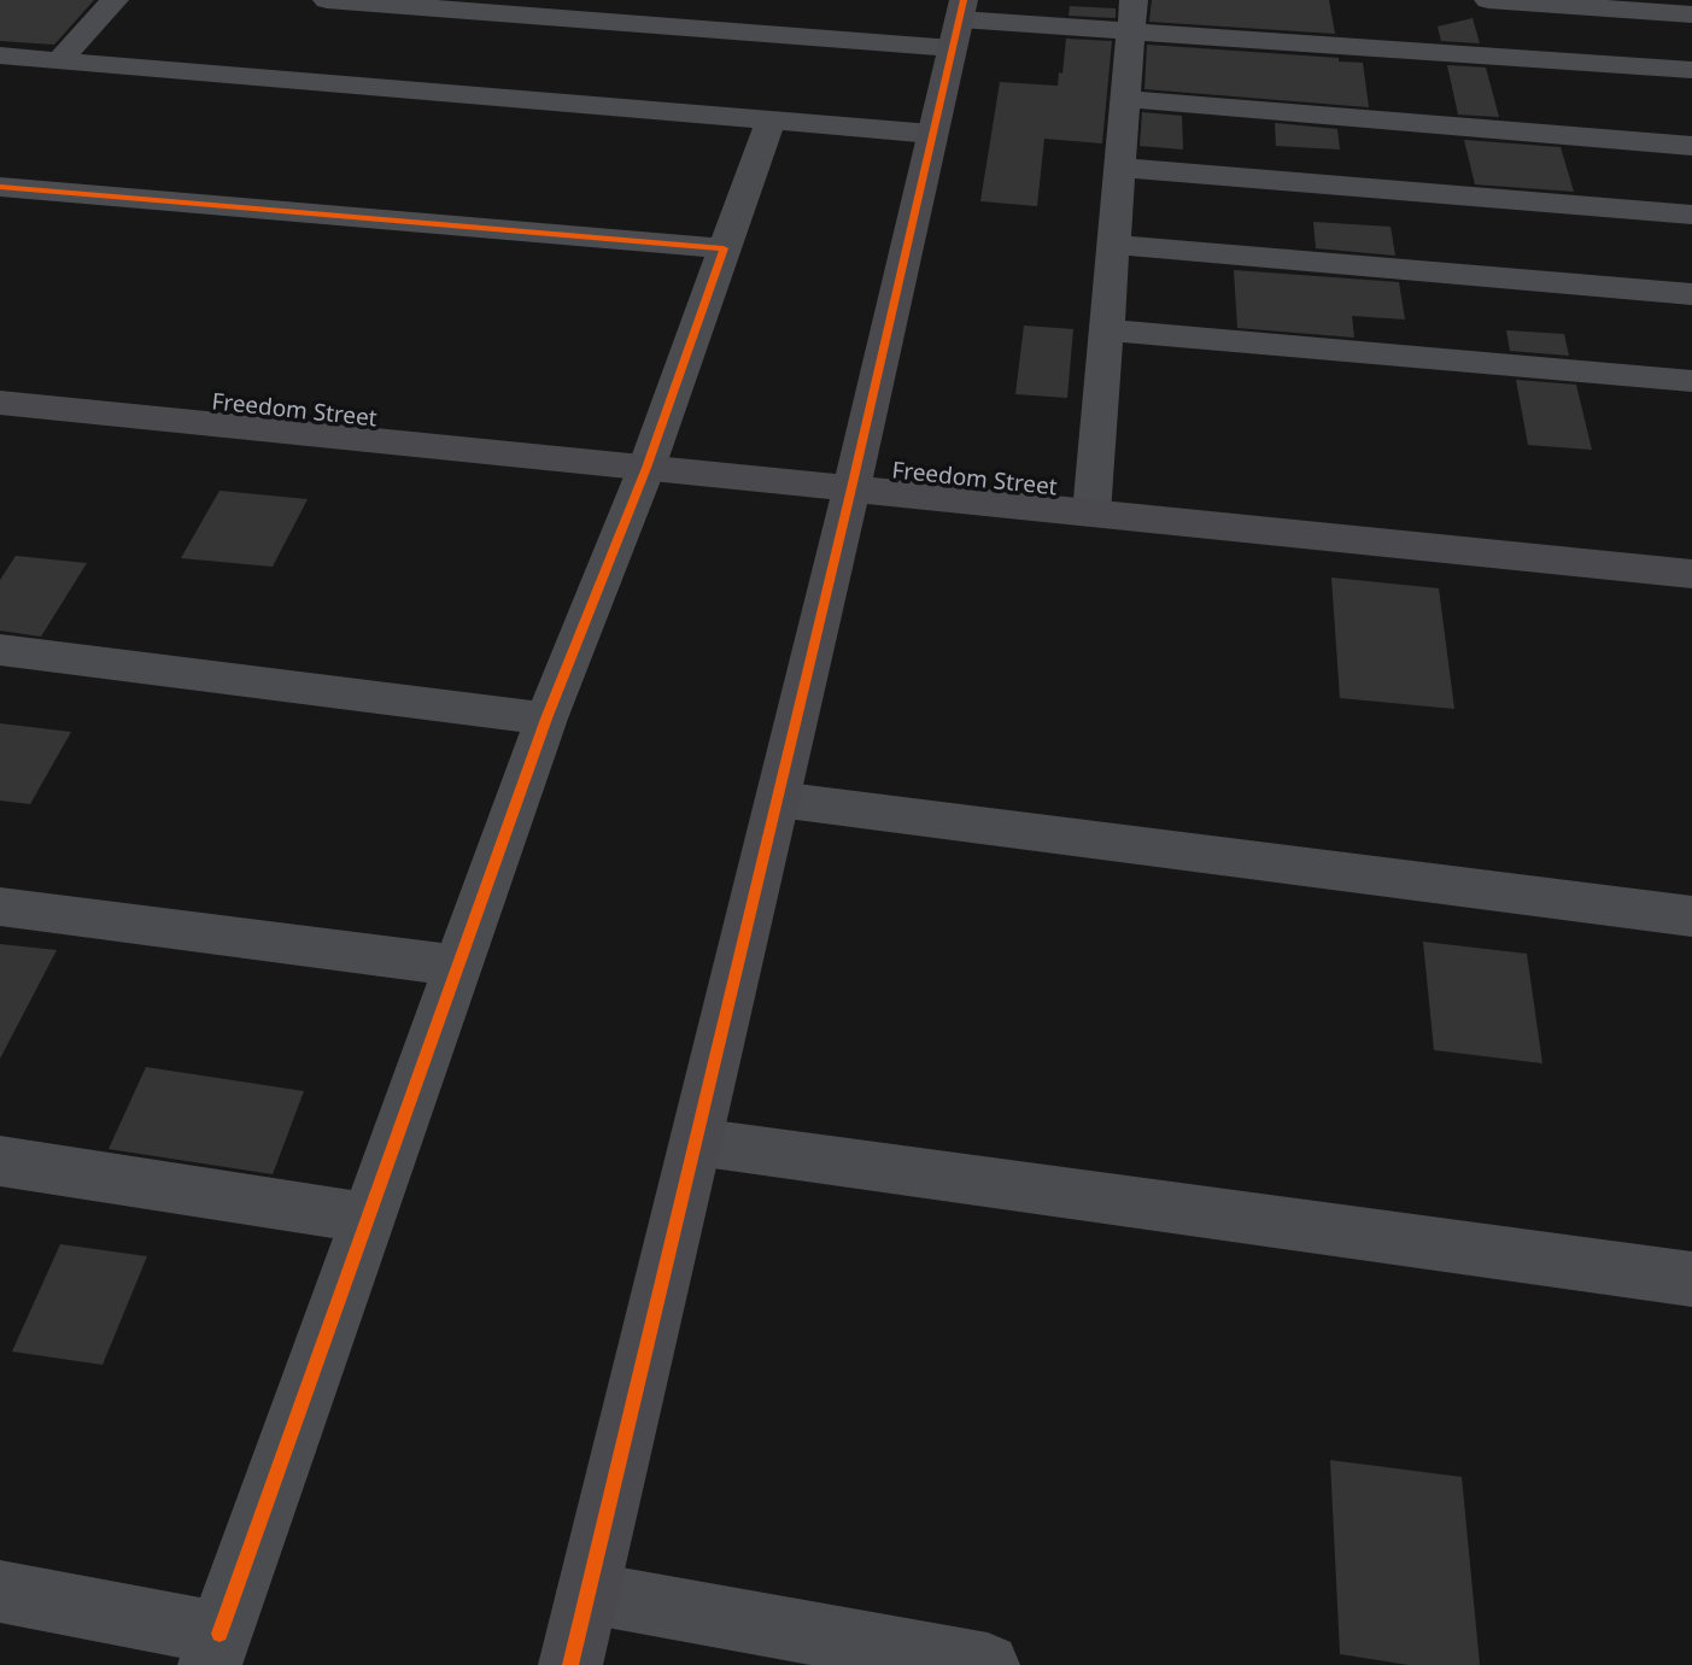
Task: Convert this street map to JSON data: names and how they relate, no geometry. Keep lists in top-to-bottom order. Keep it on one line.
{"streets":{"street":["Freedom Street"]}}
